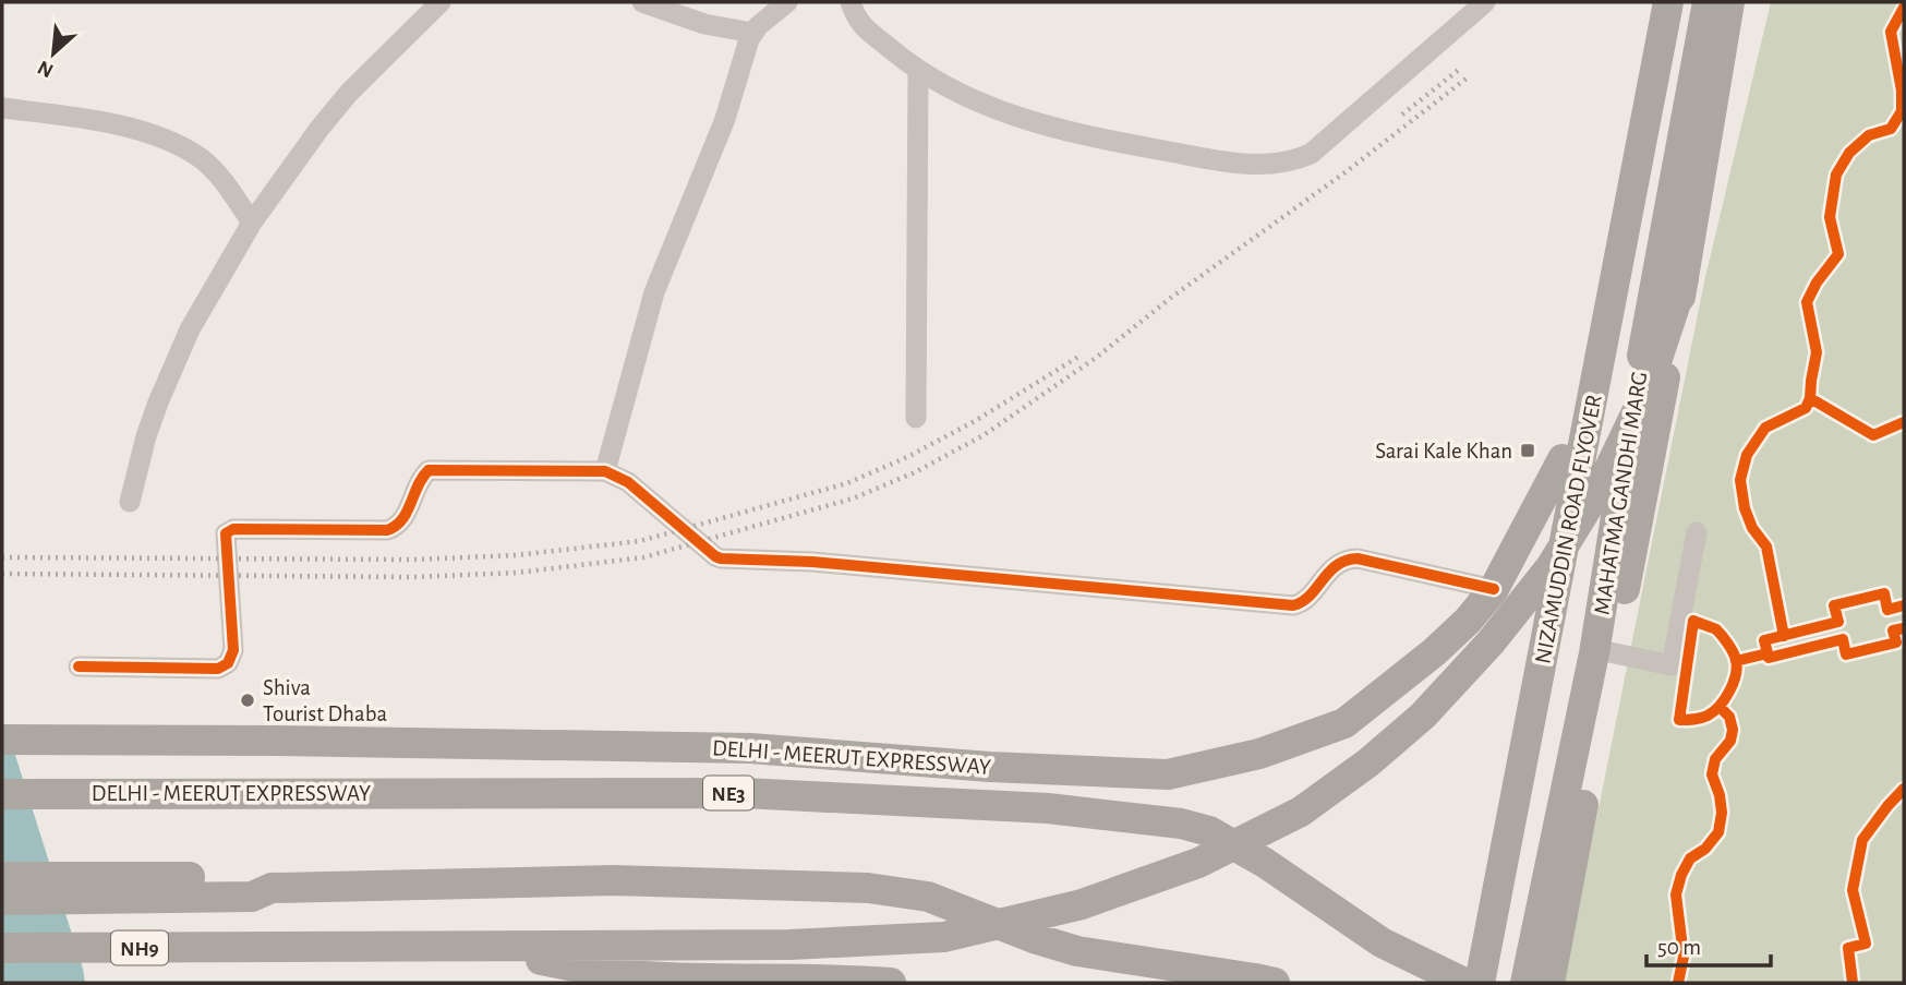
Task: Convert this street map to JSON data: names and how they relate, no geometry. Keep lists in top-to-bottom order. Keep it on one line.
{"streets":{"highway":["MAHATMA GANDHI MARG","NIZAMUDDIN ROAD FLYOVER","DELHI - MEERUT EXPRESSWAY","NE3","NH9"]},"crossings":[["NIZAMUDDIN ROAD FLYOVER","DELHI - MEERUT EXPRESSWAY"]],"places":{"transit":["Sarai Kale Khan"],"other":["Shiva Tourist Dhaba"]},"scale_bar":"50 m","north":"bottom left"}
